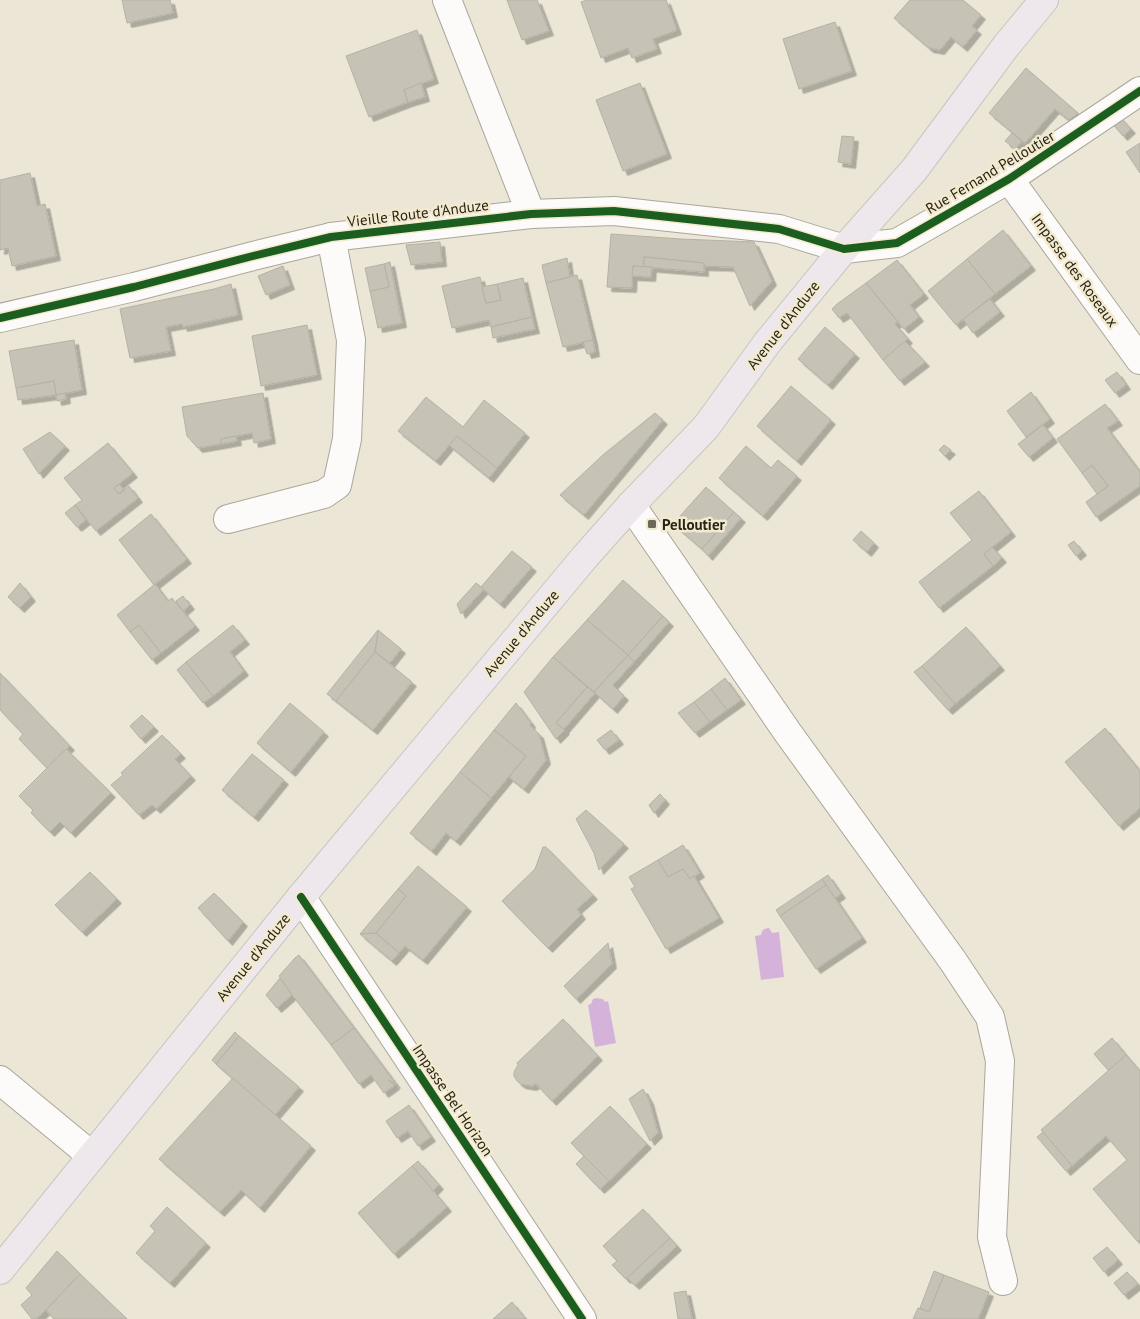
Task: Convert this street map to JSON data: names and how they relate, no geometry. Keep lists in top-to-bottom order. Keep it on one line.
{"streets":{"main road":["Avenue d'Anduze"],"street":["Rue Fernand Pelloutier","Vieille Route d'Anduze","Impasse des Roseaux","Impasse Bel Horizon"]},"crossings":[["Rue Fernand Pelloutier","Vieille Route d'Anduze"],["Rue Fernand Pelloutier","Impasse des Roseaux"],["Rue Fernand Pelloutier","Avenue d'Anduze"],["Vieille Route d'Anduze","Avenue d'Anduze"],["Avenue d'Anduze","Impasse Bel Horizon"]],"places":{"transit":["Pelloutier"]}}
